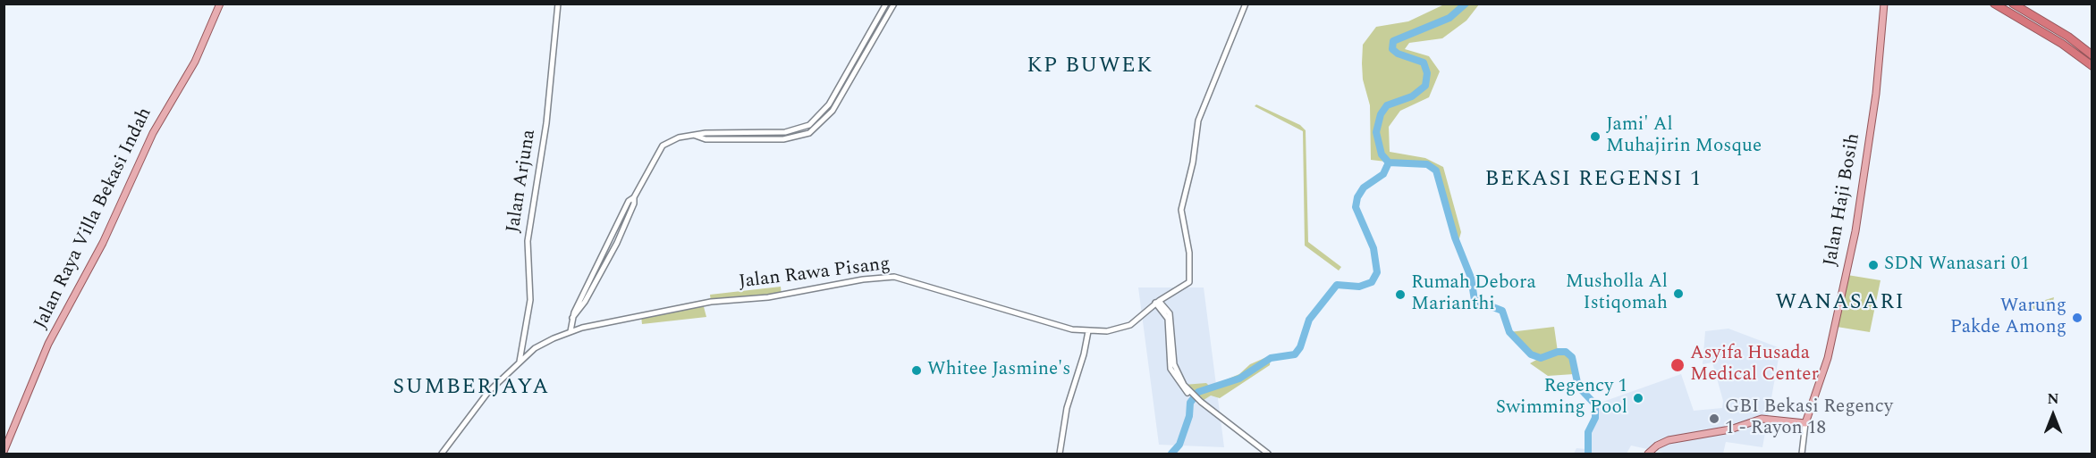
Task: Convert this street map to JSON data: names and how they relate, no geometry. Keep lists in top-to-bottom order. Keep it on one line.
{"streets":{"main road":["Jalan Haji Bosih","Jalan Raya Villa Bekasi Indah"],"street":["Jalan Arjuna","Jalan Rawa Pisang"]},"crossings":[["Jalan Arjuna","Jalan Rawa Pisang"]],"districts":["KP BUWEK","BEKASI REGENSI 1","WANASARI","SUMBERJAYA"],"places":["Jami' Al Muhajirin Mosque","SDN Wanasari 01","Musholla Al Istiqomah","Rumah Debora Marianthi","Warung Pakde Among","Asyifa Husada Medical Center","Whitee Jasmine's","Regency 1 Swimming Pool","GBI Bekasi Regency 1 - Rayon 18"],"north":"top"}
